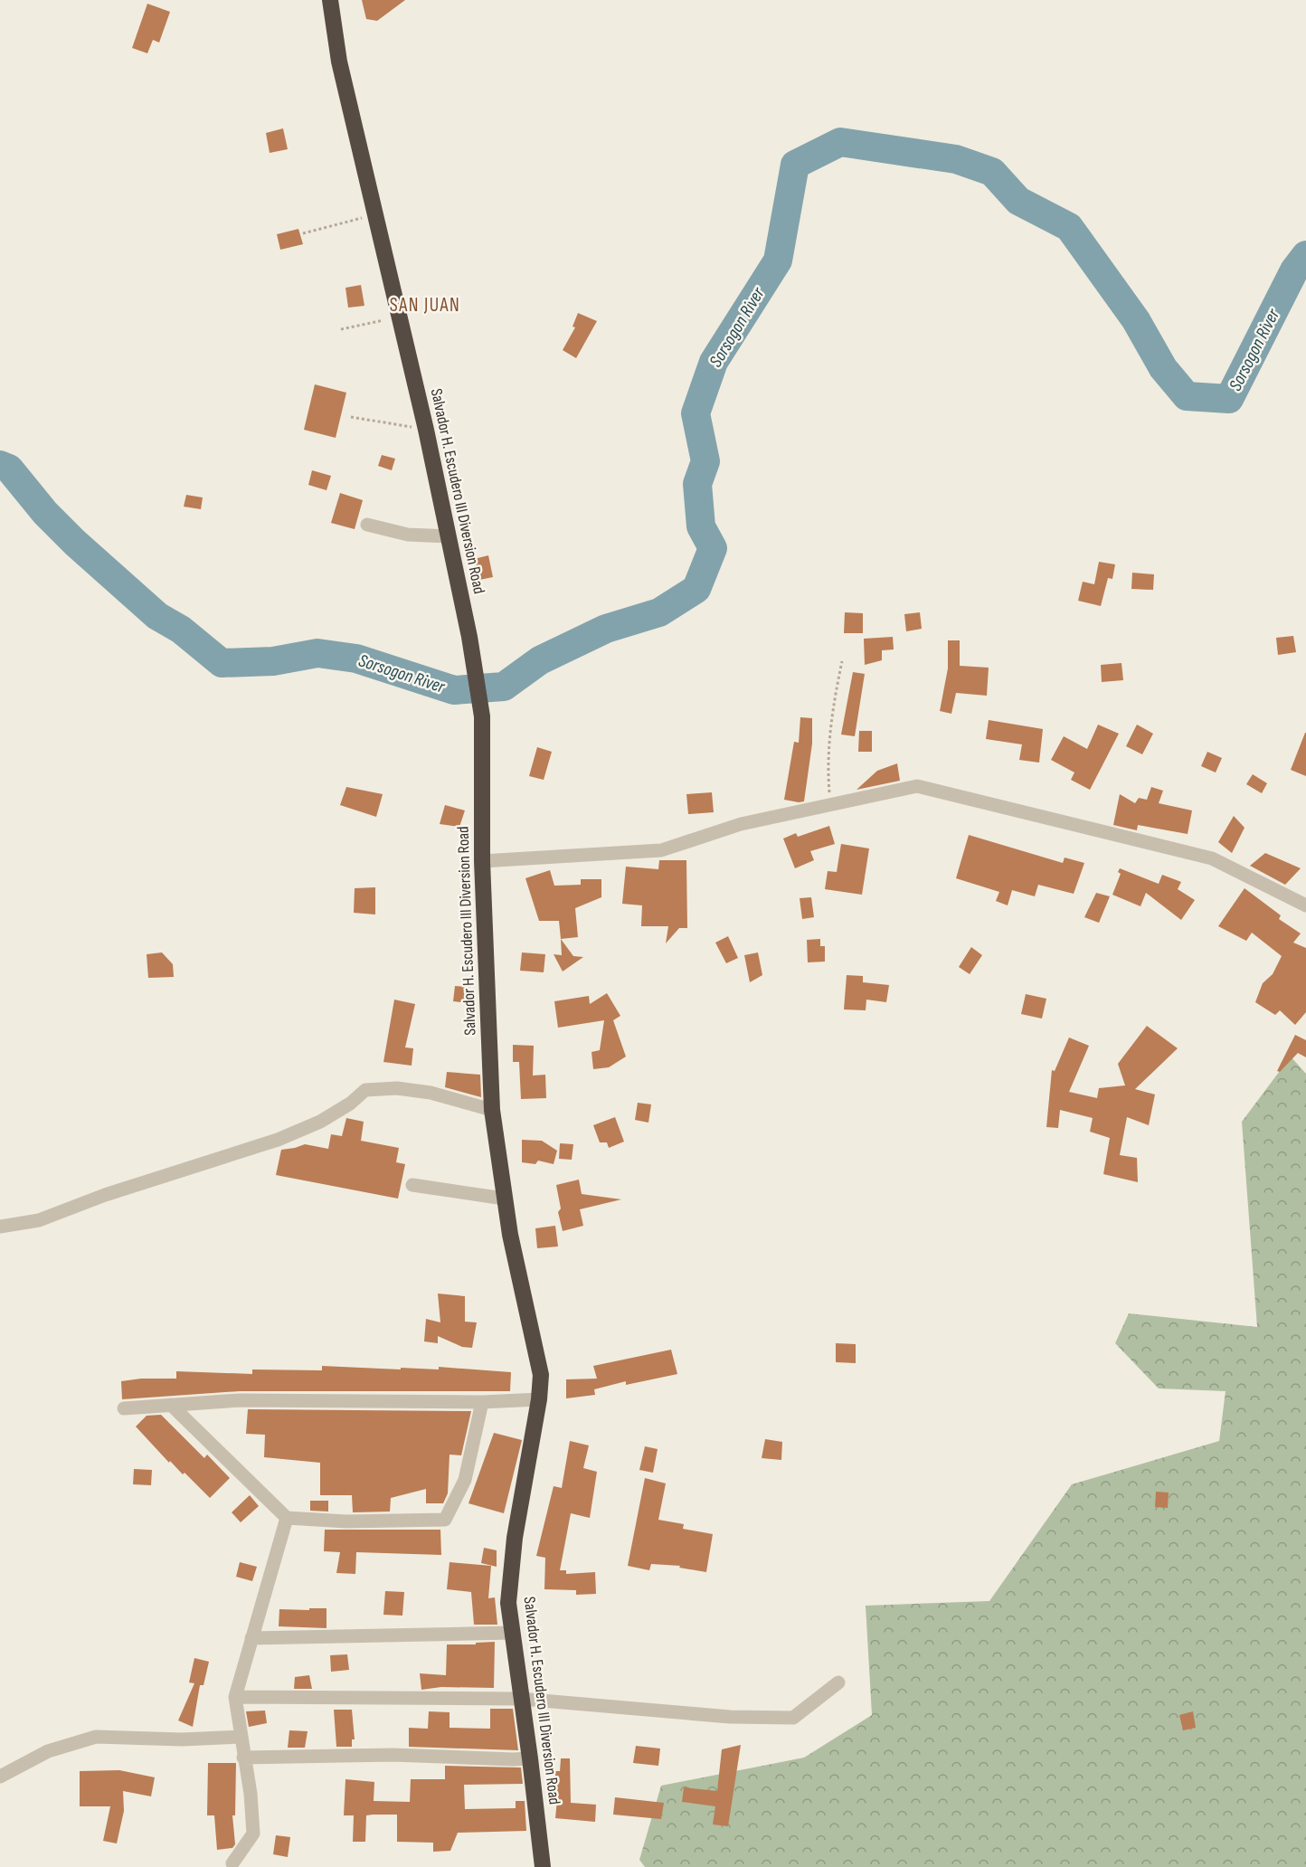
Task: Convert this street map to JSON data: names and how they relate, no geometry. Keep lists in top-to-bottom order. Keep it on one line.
{"streets":{"highway":["Salvador H. Escudero III Diversion Road"]},"districts":["SAN JUAN"],"water":["Sorsogon River"]}
